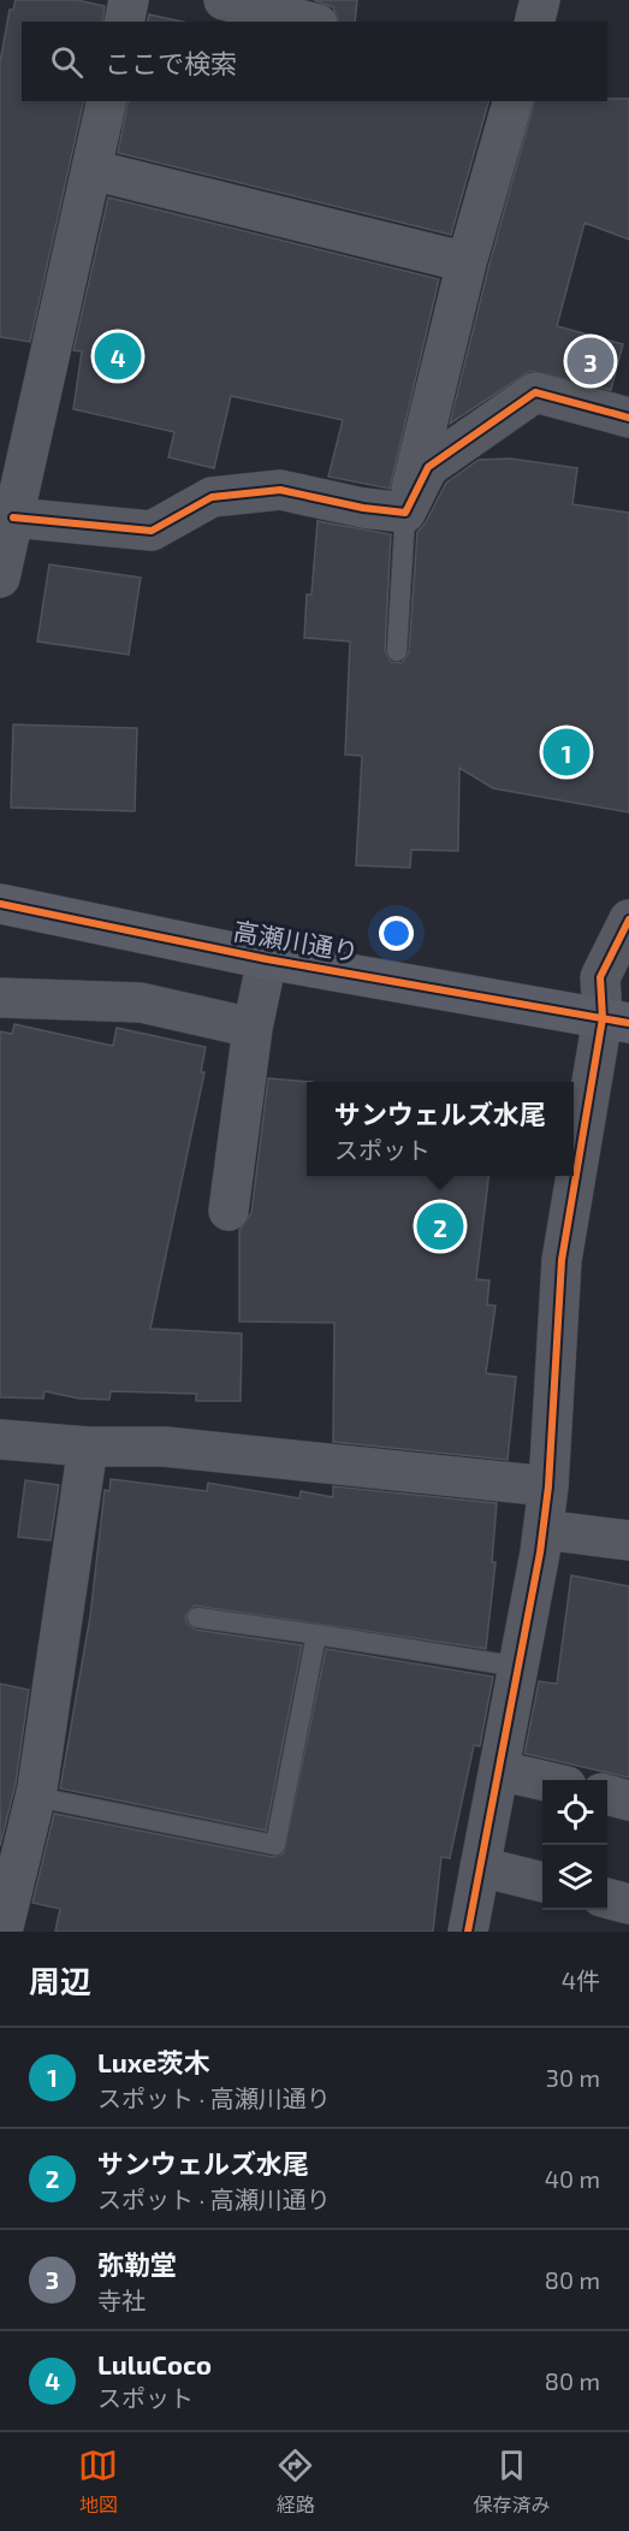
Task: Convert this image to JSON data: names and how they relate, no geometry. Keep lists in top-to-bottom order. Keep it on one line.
{"streets":{"street":["高瀬川通り"]},"page":{"search":"ここで検索","pins":["4","3","1","2"],"popup":["サンウェルズ水尾","スポット"],"heading":["周辺","4件"],"list":[{"mark":"1","name":"Luxe茨木","note":"スポット · 高瀬川通り","value":"30 m"},{"mark":"2","name":"サンウェルズ水尾","note":"スポット · 高瀬川通り","value":"40 m"},{"mark":"3","name":"弥勒堂","note":"寺社","value":"80 m"},{"mark":"4","name":"LuluCoco","note":"スポット","value":"80 m"}],"nav":["地図","経路","保存済み"]}}
